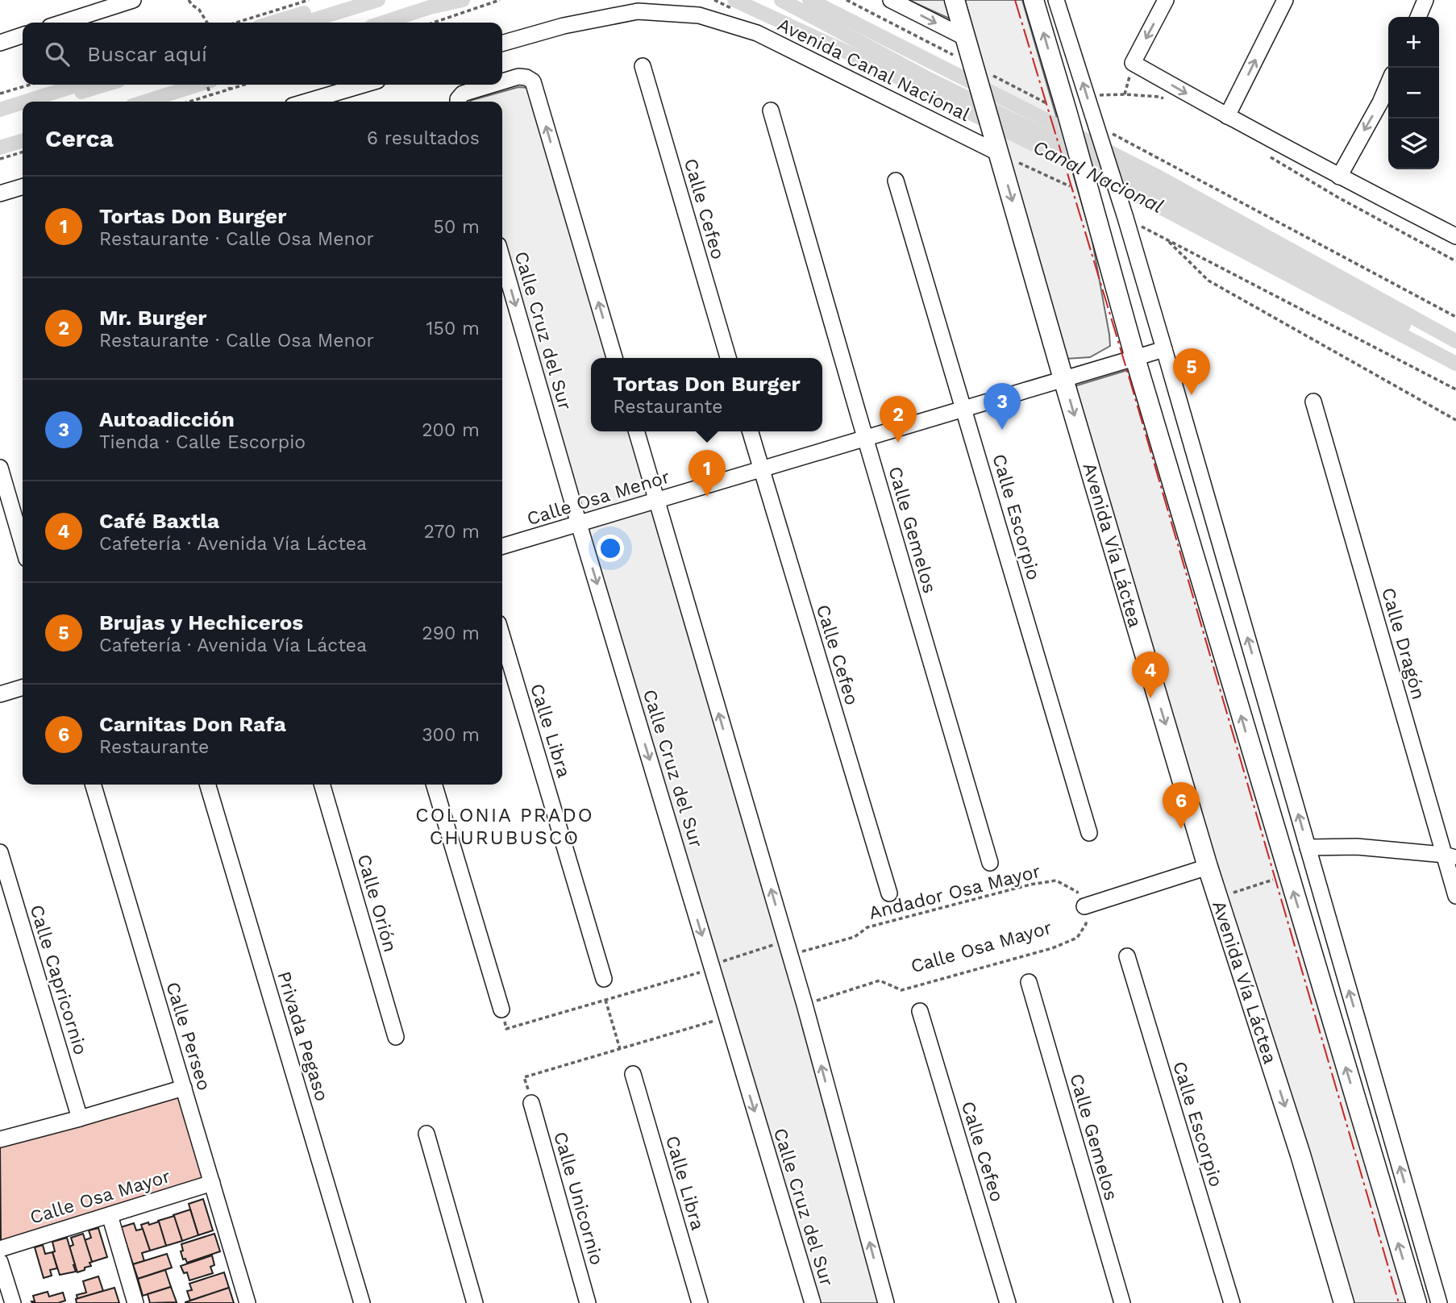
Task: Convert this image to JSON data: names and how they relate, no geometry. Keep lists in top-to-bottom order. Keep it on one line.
{"streets":{"main road":["Avenida Vía Láctea"],"street":["Avenida Canal Nacional","Calle Cefeo","Calle Cruz del Sur","Calle Osa Menor","Calle Escorpio","Calle Gemelos","Calle Dragón","Calle Libra","Calle Orión","Calle Osa Mayor","Calle Capricornio","Calle Perseo","Privada Pegaso","Calle Unicornio"],"path":["Andador Osa Mayor"]},"crossings":[["Avenida Canal Nacional","Avenida Vía Láctea"],["Calle Cefeo","Calle Osa Menor"],["Calle Cruz del Sur","Calle Osa Menor"],["Calle Cruz del Sur","Andador Osa Mayor"],["Calle Osa Menor","Calle Escorpio"],["Calle Osa Menor","Calle Gemelos"],["Calle Osa Menor","Avenida Vía Láctea"],["Andador Osa Mayor","Calle Osa Mayor"],["Calle Osa Mayor","Calle Perseo"]],"districts":["COLONIA PRADO CHURUBUSCO"],"water":["Canal Nacional"],"page":{"map_buttons":["+","−"],"search":"Buscar aquí","heading":["Cerca","6 resultados"],"list":[{"mark":"1","name":"Tortas Don Burger","note":"Restaurante · Calle Osa Menor","value":"50 m"},{"mark":"2","name":"Mr. Burger","note":"Restaurante · Calle Osa Menor","value":"150 m"},{"mark":"3","name":"Autoadicción","note":"Tienda · Calle Escorpio","value":"200 m"},{"mark":"4","name":"Café Baxtla","note":"Cafetería · Avenida Vía Láctea","value":"270 m"},{"mark":"5","name":"Brujas y Hechiceros","note":"Cafetería · Avenida Vía Láctea","value":"290 m"},{"mark":"6","name":"Carnitas Don Rafa","note":"Restaurante","value":"300 m"}],"pins":["5","3","2","1","4","6"],"popup":["Tortas Don Burger","Restaurante"]}}
